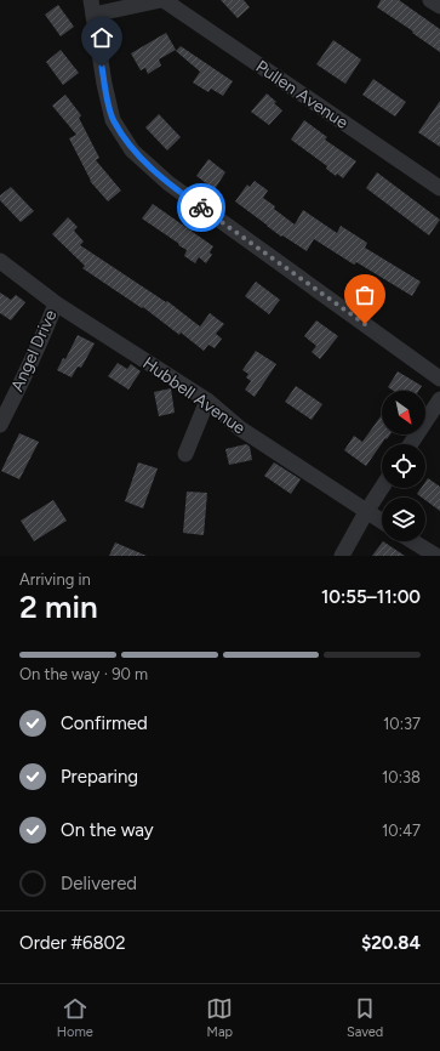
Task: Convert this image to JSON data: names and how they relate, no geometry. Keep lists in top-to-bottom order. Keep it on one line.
{"streets":{"street":["Pullen Avenue","Angel Drive","Hubbell Avenue"]},"crossings":[["Angel Drive","Hubbell Avenue"]],"north":"bottom right","page":{"heading":["2 min","Arriving in","10:55–11:00"],"panel":["Order #6802","$20.84"],"bar":"On the way · 90 m","list":[["Confirmed","10:37"],["Preparing","10:38"],["On the way","10:47"],"Delivered"],"tabs":["Home","Map","Saved"]}}
